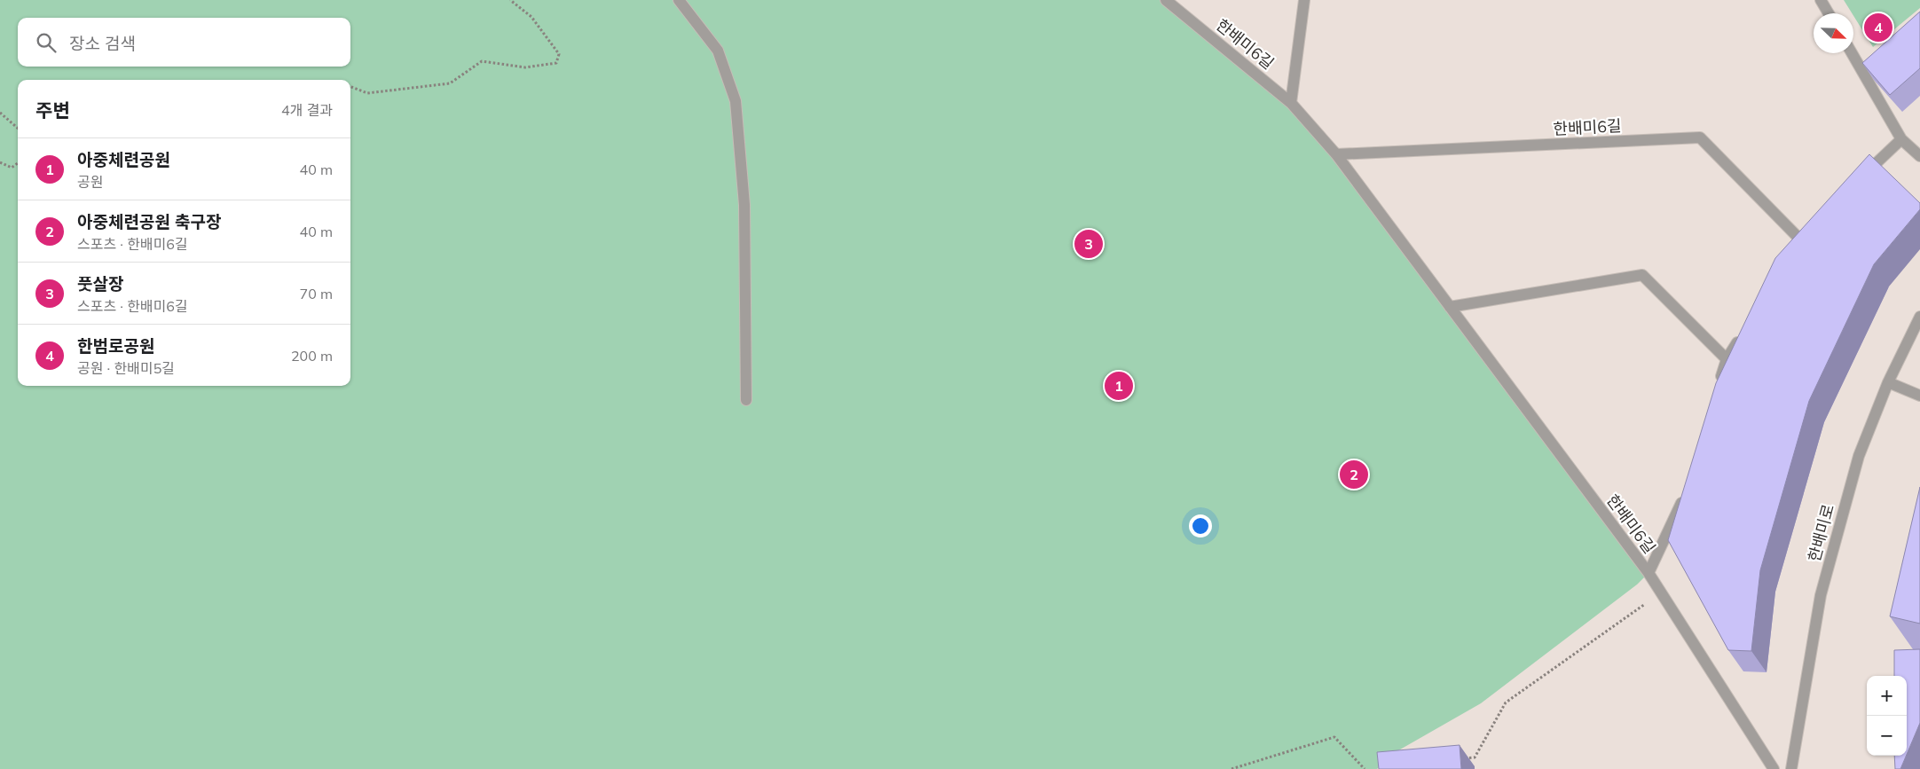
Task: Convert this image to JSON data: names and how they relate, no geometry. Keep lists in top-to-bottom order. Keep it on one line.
{"streets":{"street":["한배미6길","한배미로"]},"north":"bottom right","page":{"pins":["4","3","1","2"],"search":"장소 검색","heading":["주변","4개 결과"],"list":[{"mark":"1","name":"아중체련공원","note":"공원","value":"40 m"},{"mark":"2","name":"아중체련공원 축구장","note":"스포츠 · 한배미6길","value":"40 m"},{"mark":"3","name":"풋살장","note":"스포츠 · 한배미6길","value":"70 m"},{"mark":"4","name":"한범로공원","note":"공원 · 한배미5길","value":"200 m"}],"map_buttons":["+","−"]}}
